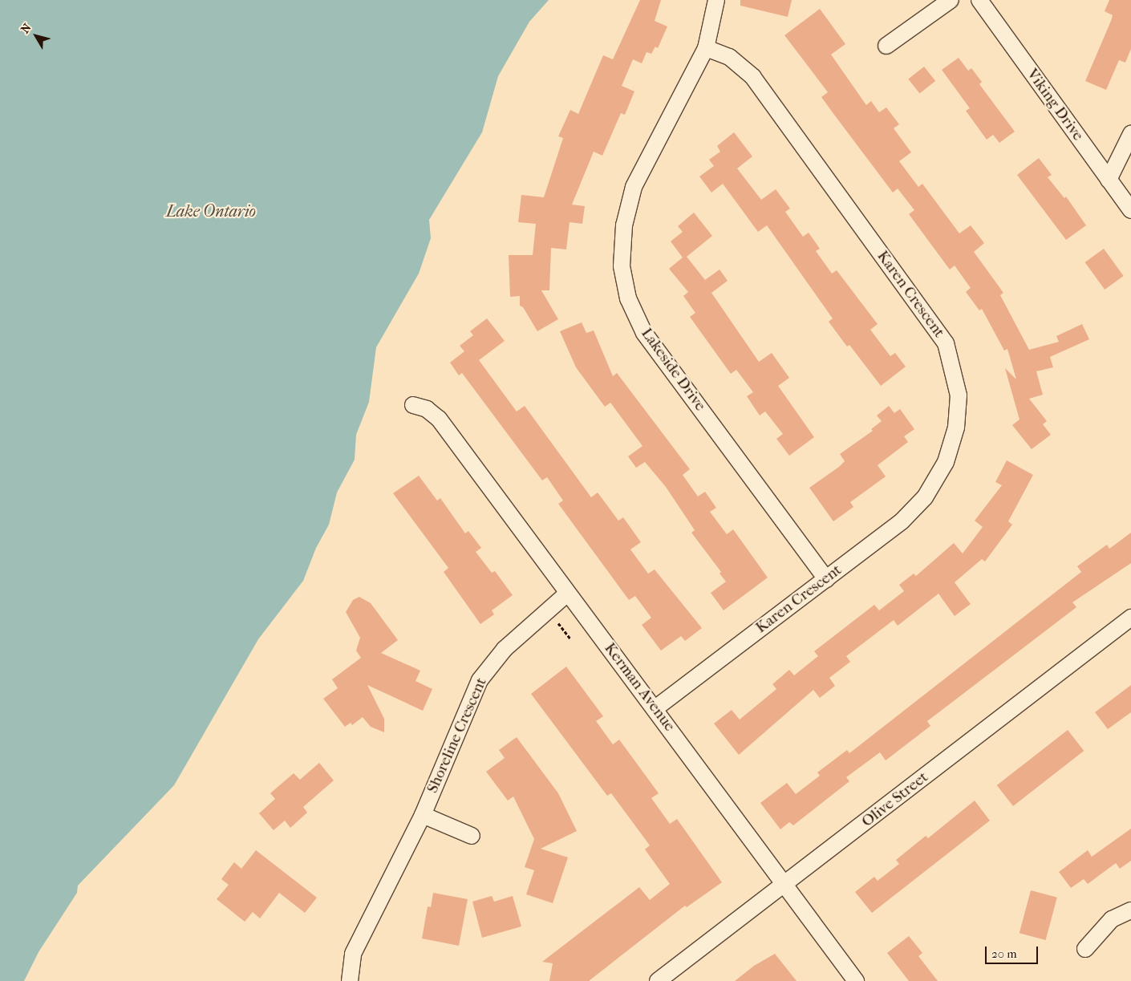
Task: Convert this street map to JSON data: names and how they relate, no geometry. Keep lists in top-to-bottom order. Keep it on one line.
{"streets":{"street":["Viking Drive","Karen Crescent","Lakeside Drive","Kerman Avenue","Shoreline Crescent","Olive Street"]},"crossings":[["Karen Crescent","Lakeside Drive"],["Karen Crescent","Kerman Avenue"],["Kerman Avenue","Shoreline Crescent"],["Kerman Avenue","Olive Street"]],"water":["Lake Ontario"],"scale_bar":"20 m","north":"top left"}
